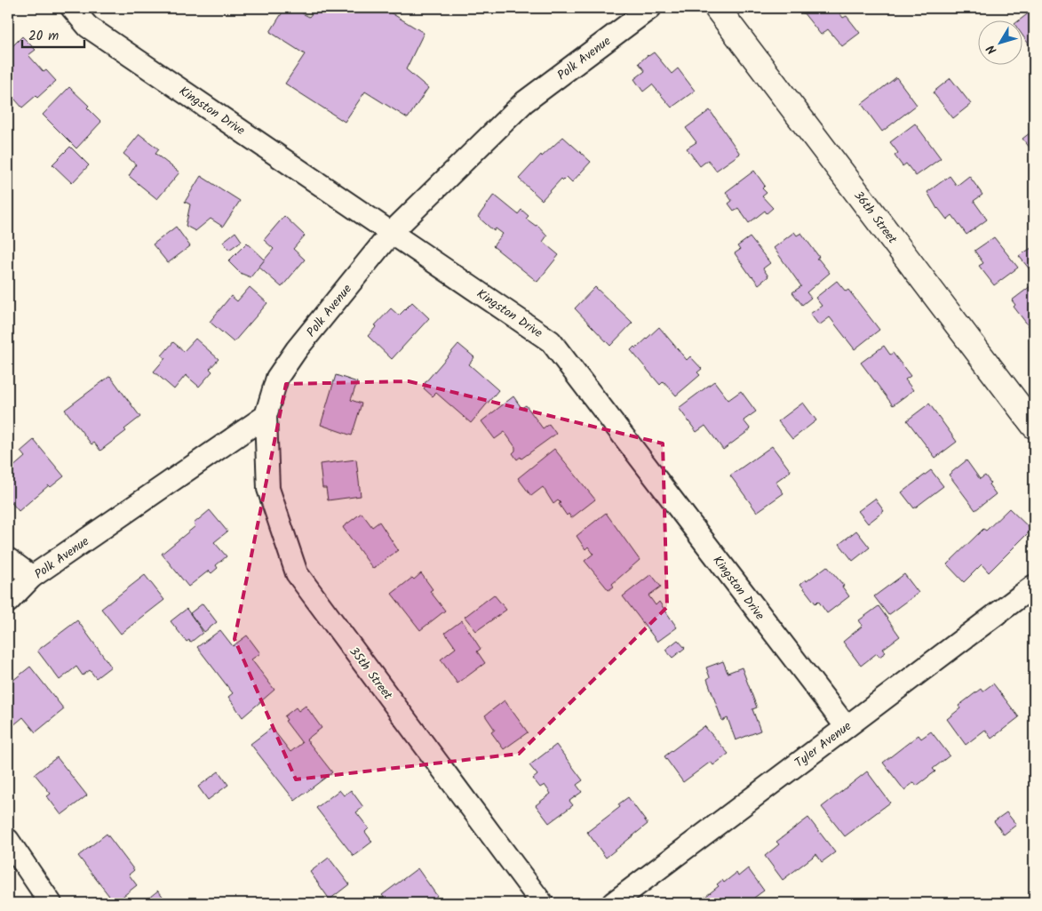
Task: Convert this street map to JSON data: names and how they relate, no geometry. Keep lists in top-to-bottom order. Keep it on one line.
{"streets":{"street":["Polk Avenue","Kingston Drive","36th Street","35th Street","Tyler Avenue"]},"crossings":[["Polk Avenue","Kingston Drive"],["Polk Avenue","35th Street"],["Kingston Drive","Tyler Avenue"]],"scale_bar":"20 m","north":"bottom left"}
